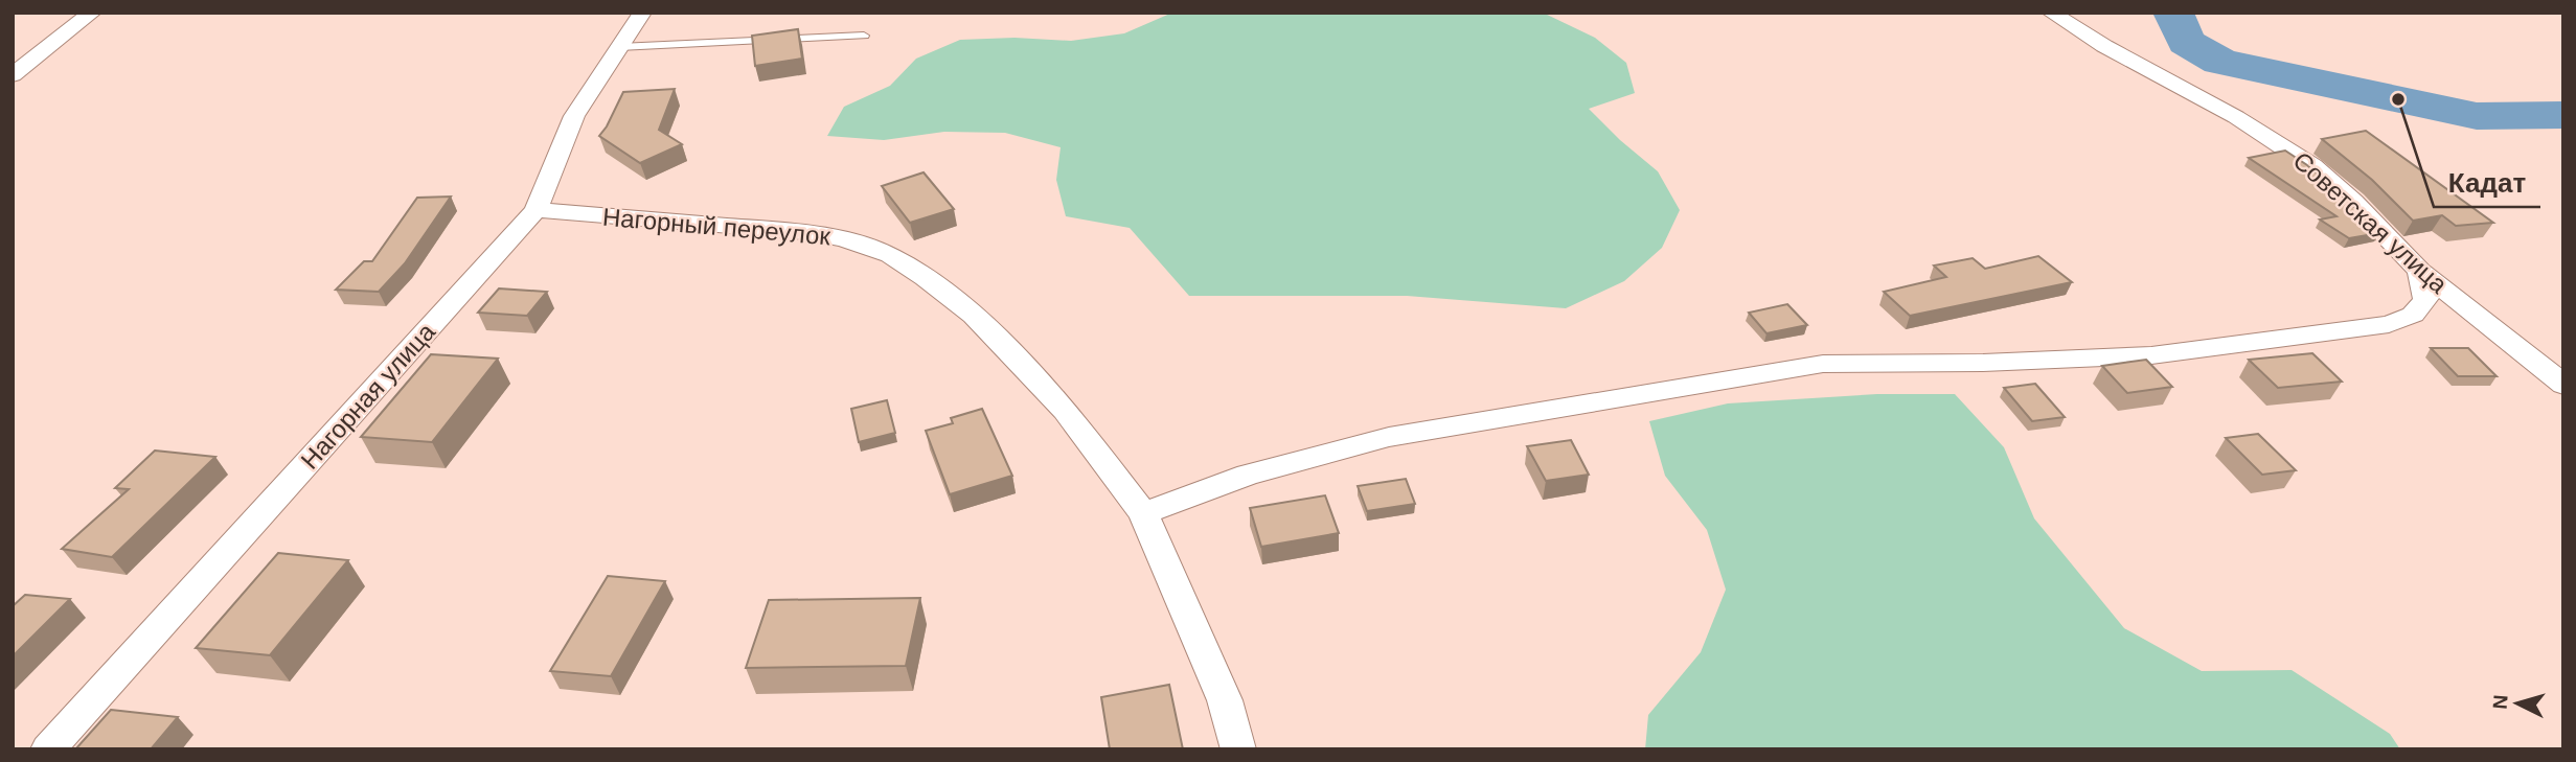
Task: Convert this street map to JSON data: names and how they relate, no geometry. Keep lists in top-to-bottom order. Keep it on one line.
{"streets":{"street":["Советская улица","Нагорный переулок","Нагорная улица"]},"crossings":[["Нагорный переулок","Нагорная улица"]],"places":["Кадат"],"north":"left"}
